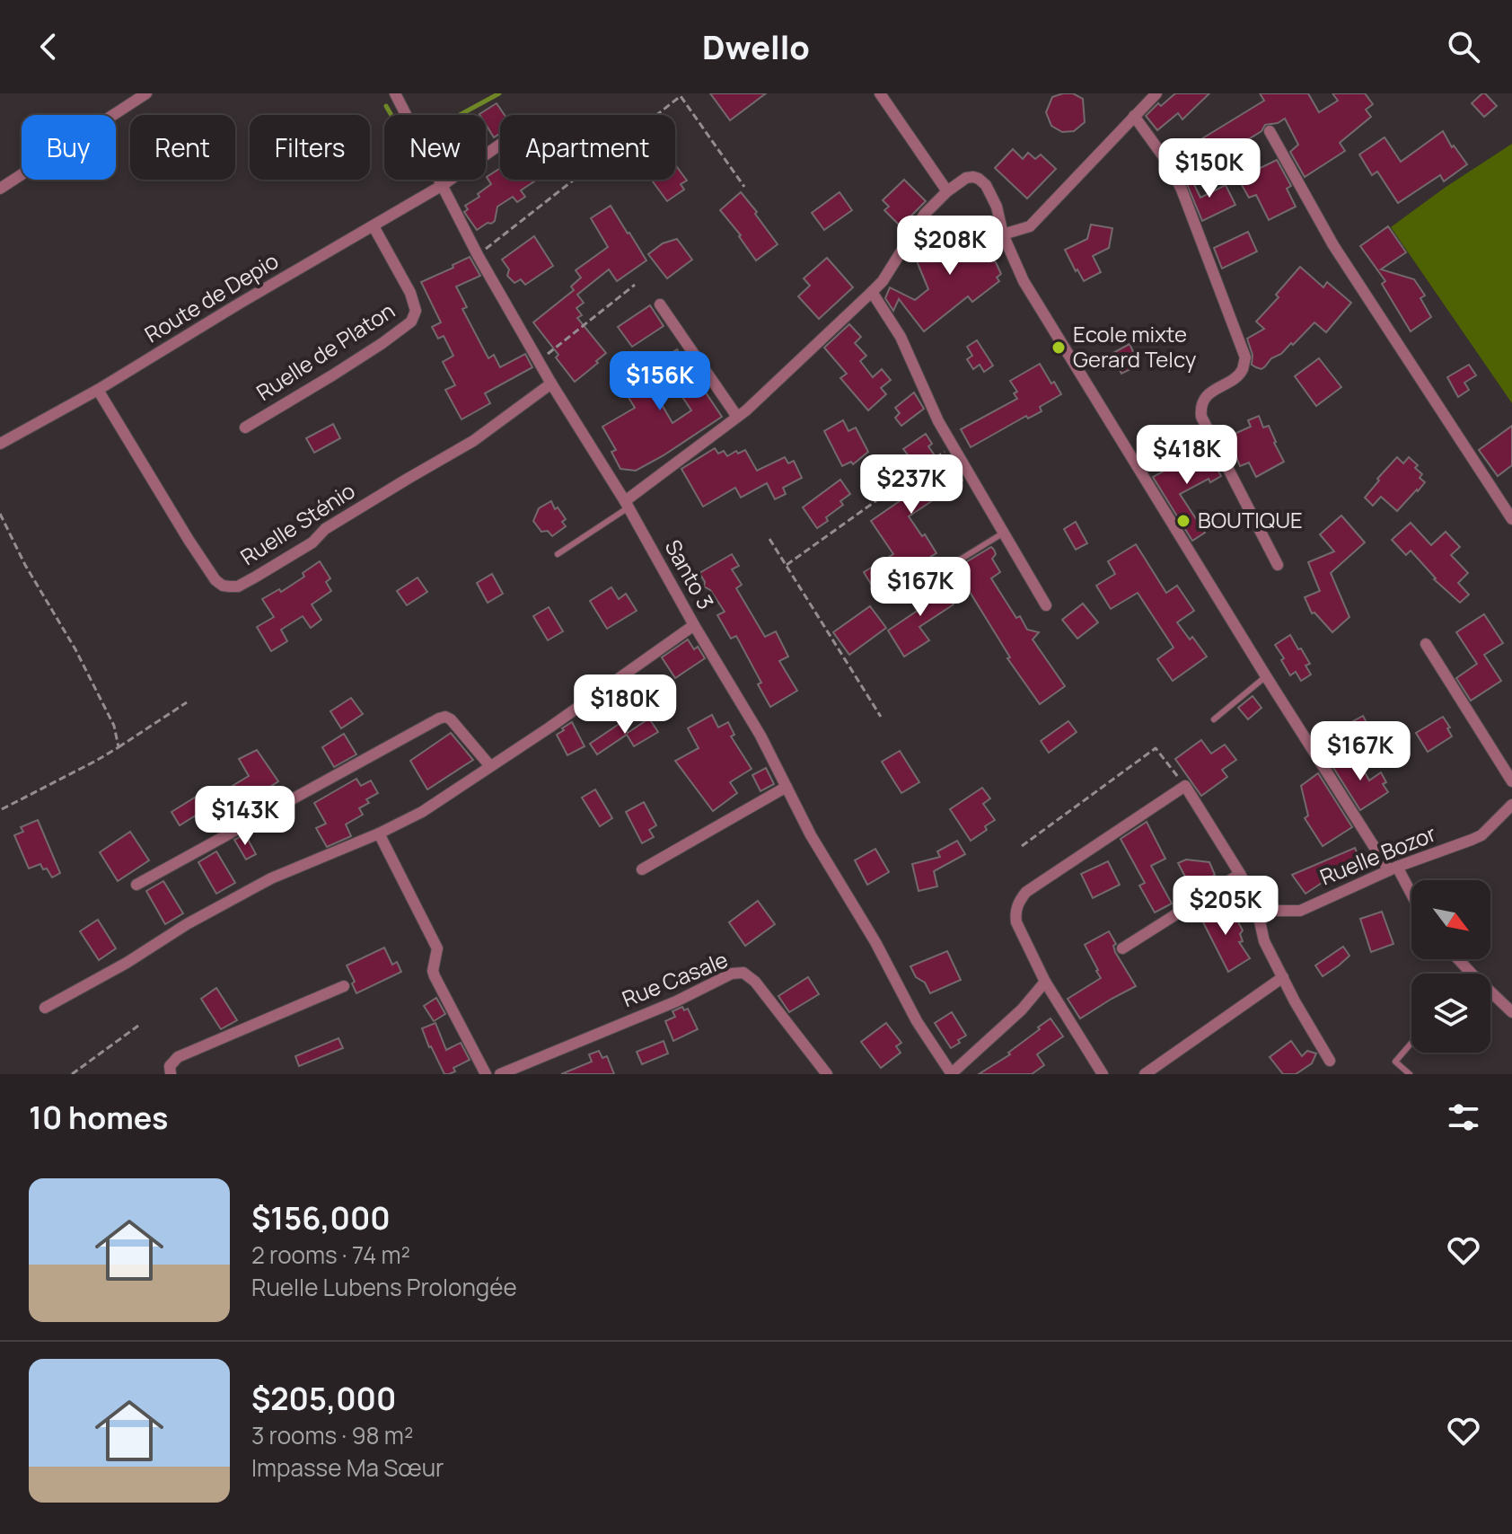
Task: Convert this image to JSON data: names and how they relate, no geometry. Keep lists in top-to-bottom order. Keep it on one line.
{"streets":{"street":["Route de Depio","Ruelle de Platon","Ruelle Sténio","Santo 3","Ruelle Bozor","Rue Casale"]},"crossings":[["Route de Depio","Ruelle de Platon"],["Route de Depio","Ruelle Sténio"],["Route de Depio","Santo 3"],["Ruelle Sténio","Santo 3"]],"places":["Ecole mixte Gerard Telcy","BOUTIQUE"],"north":"bottom right","page":{"header":"Dwello","chip":["Buy","Rent","Filters","New","Apartment"],"price":["$150K","$208K","$156K","$418K","$237K","$167K","$180K","$167K","$143K","$205K"],"heading":"10 homes","list":[{"name":"$156,000","note":"2 rooms · 74 m² · Ruelle Lubens Prolongée"},{"name":"$205,000","note":"3 rooms · 98 m² · Impasse Ma Sœur"}]}}
